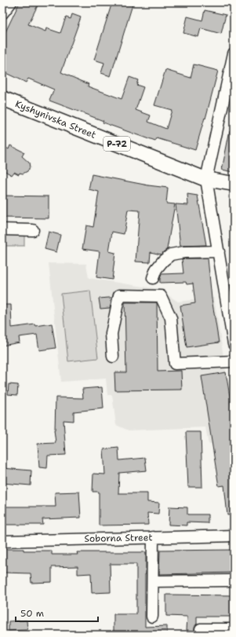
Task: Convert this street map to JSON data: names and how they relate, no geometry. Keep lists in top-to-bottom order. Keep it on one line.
{"streets":{"main road":["Kyshynivska Street","Р-72"],"street":["Soborna Street"]},"scale_bar":"50 m"}
